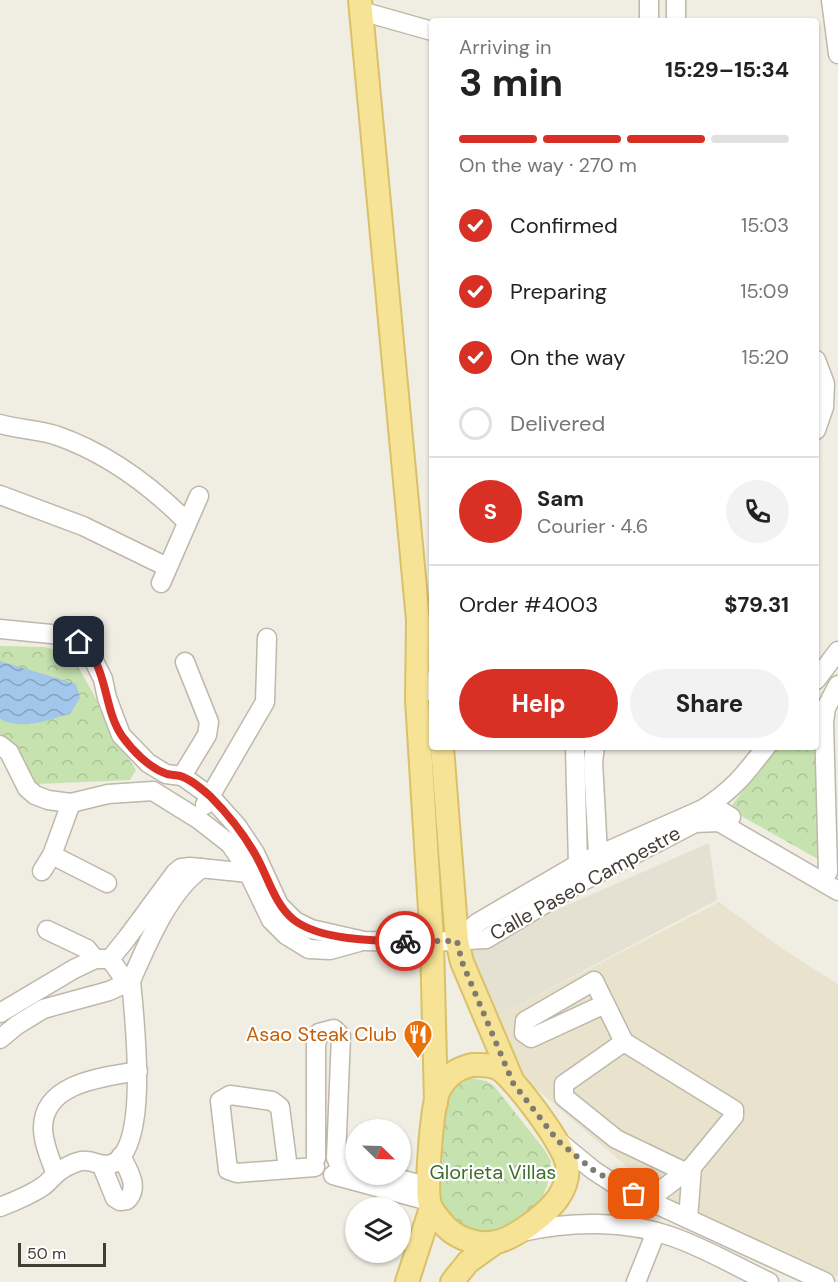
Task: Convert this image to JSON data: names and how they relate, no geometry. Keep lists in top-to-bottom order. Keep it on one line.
{"streets":{"street":["Calle Paseo Campestre"]},"parks":["Glorieta Villas"],"places":{"restaurant":["Asao Steak Club"]},"scale_bar":"50 m","north":"bottom right","page":{"heading":["3 min","Arriving in","15:29–15:34"],"panel":["Sam","Courier · 4.6","Order #4003","$79.31"],"bar":"On the way · 270 m","list":[["Confirmed","15:03"],["Preparing","15:09"],["On the way","15:20"],"Delivered"],"round":"S","buttons":["Help","Share"],"scale":"50 m"}}
